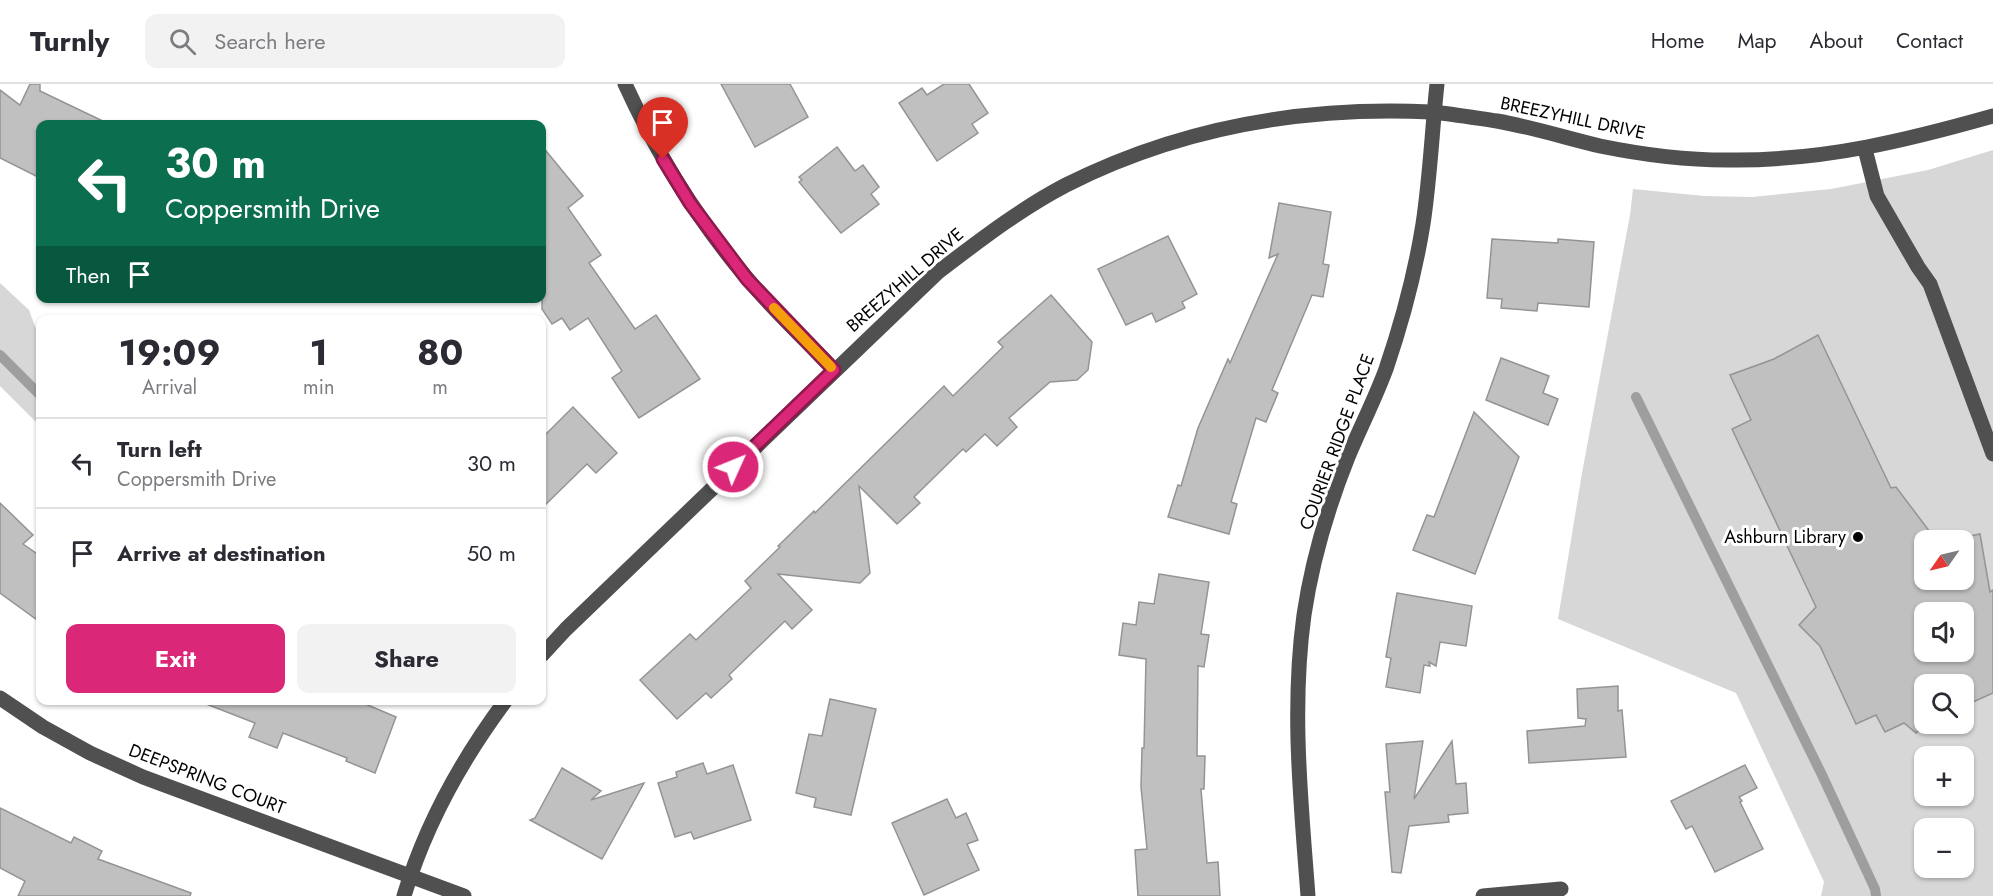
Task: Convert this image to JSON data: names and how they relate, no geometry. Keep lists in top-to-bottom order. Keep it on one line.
{"streets":{"street":["BREEZYHILL DRIVE","COURIER RIDGE PLACE","DEEPSPRING COURT"]},"crossings":[["BREEZYHILL DRIVE","COURIER RIDGE PLACE"]],"places":["Ashburn Library"],"north":"bottom left","page":{"header":"Turnly","search":"Search here","nav":["Home","Map","About","Contact"],"turn":["30 m","Coppersmith Drive"],"then":"Then","eta":["19:09","Arrival","1","min","80","m"],"list":[{"name":"Turn left","note":"Coppersmith Drive","value":"30 m"},{"name":"Arrive at destination","value":"50 m"}],"map_buttons":["+","−"],"buttons":["Exit","Share"]}}
